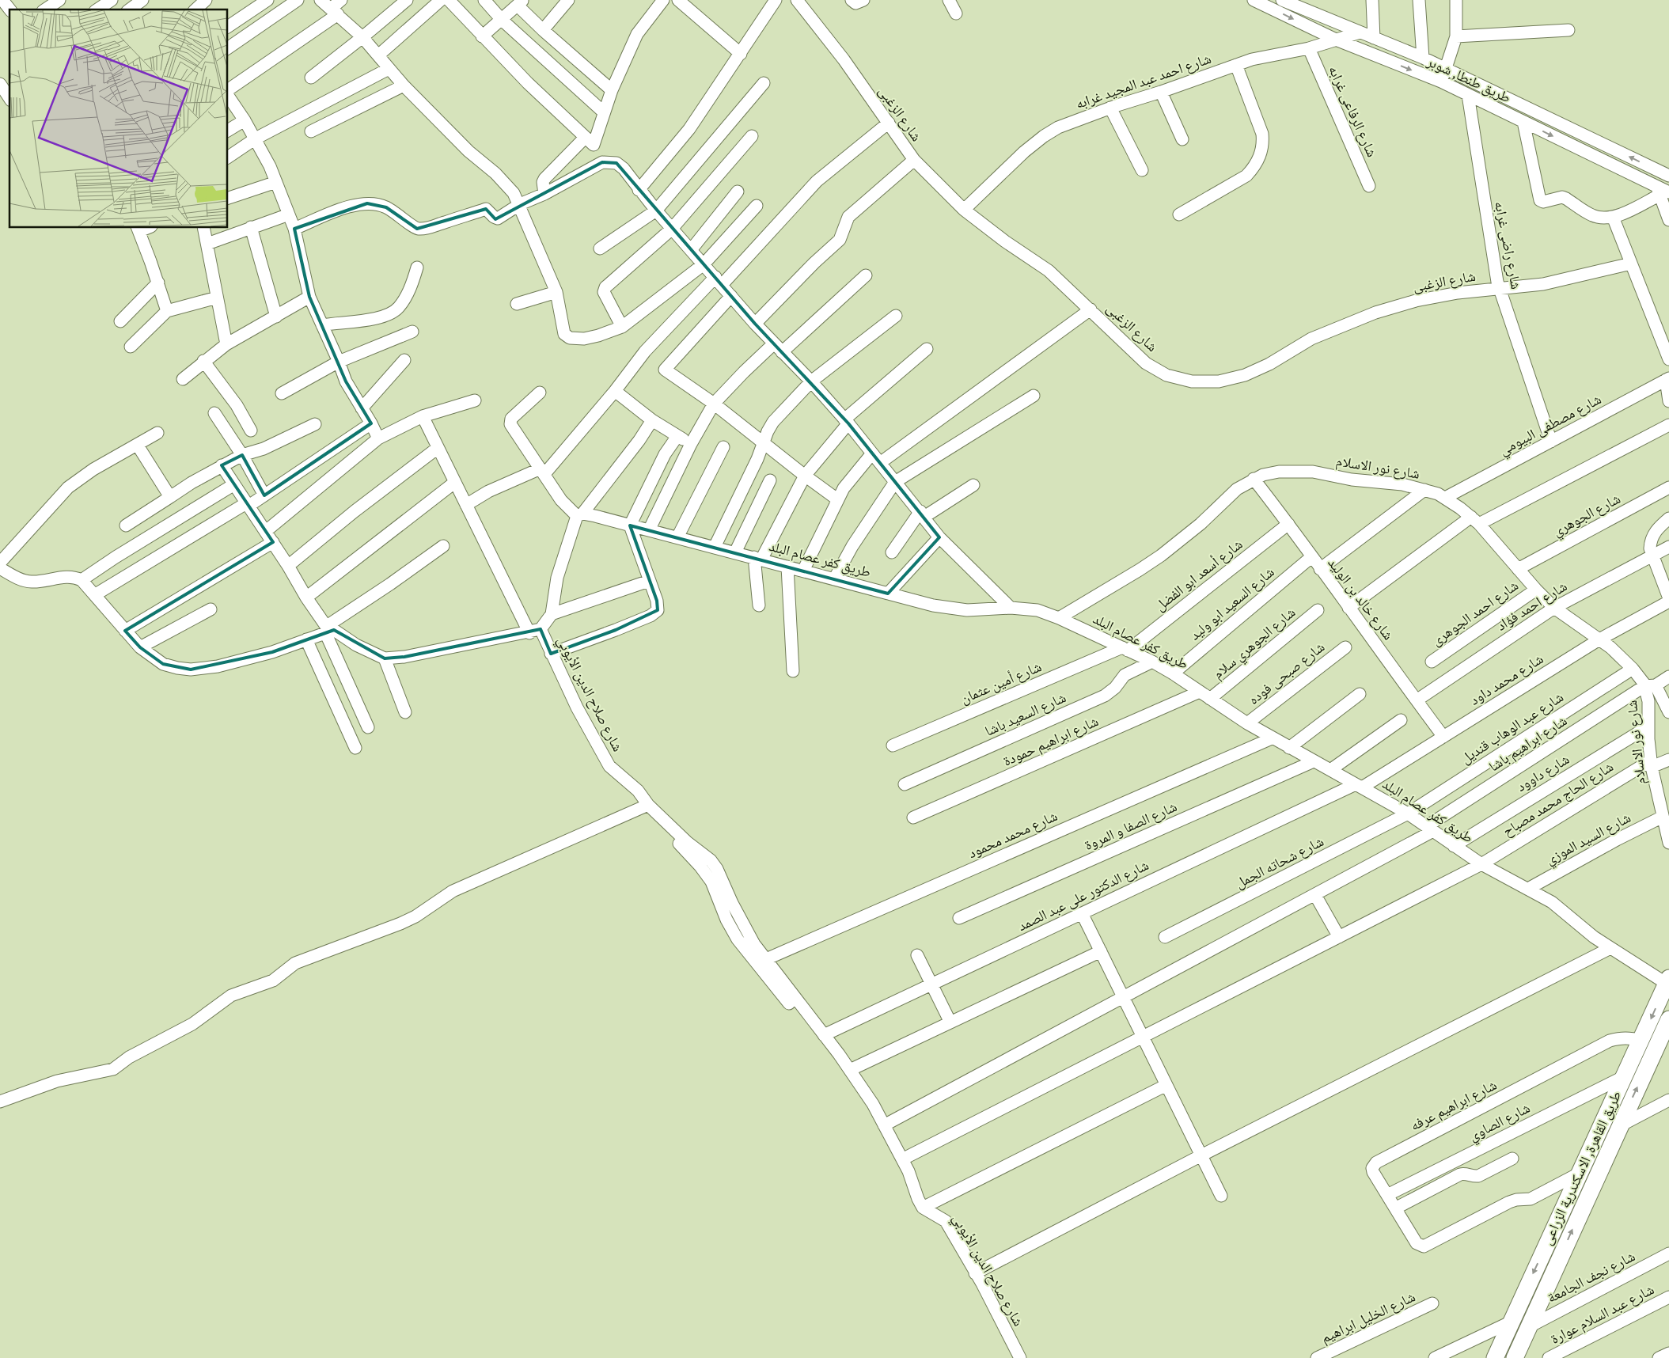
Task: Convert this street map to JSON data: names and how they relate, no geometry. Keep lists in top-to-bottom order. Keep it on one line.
{"streets":{"highway":["طريق القاهرة, الاسكندرية الزراعى"],"street":["طريق طنطا, شوبر","شارع احمد عبد المجيد غرابه","شارع الرفاعى غرابه","شارع الزغبى","شارع راضى غرابه","شارع مصطفى البيومي","شارع نور الاسلام","شارع الجوهري","طريق كفر عصام البلد","شارع أسعد ابو الفضل","شارع خالد بن الوليد","شارع السعيد ابو وليد","شارع احمد فؤاد","شارع احمد الجوهرى","شارع الجوهري سلام","شارع صبحى فوده","شارع محمد داود","شارع أمين عثمان","شارع صلاح الدين الأيوبي","شارع السعيد باشا","شارع عبد الوهاب قنديل","شارع ابراهيم حمودة","شارع ابراهيم باشا","شارع داوود","شارع الحاج محمد مصباح","شارع الصفا و المروة","شارع محمد محمود","شارع السيد الموزي","شارع شحاته الجمل","شارع الدكتور على عبد الصمد","شارع ابراهيم عرفه","شارع الصاوي","شارع نجف الجامعة","شارع عبد السلام عوارة","شارع الخليل ابراهيم"]},"crossings":[["طريق طنطا, شوبر","شارع احمد عبد المجيد غرابه"],["طريق طنطا, شوبر","شارع راضى غرابه"],["شارع احمد عبد المجيد غرابه","شارع الرفاعى غرابه"],["شارع احمد عبد المجيد غرابه","شارع الزغبى"],["شارع الزغبى","شارع راضى غرابه"],["شارع راضى غرابه","شارع مصطفى البيومي"],["شارع مصطفى البيومي","شارع نور الاسلام"],["شارع نور الاسلام","شارع الجوهري"],["شارع نور الاسلام","طريق كفر عصام البلد"],["شارع نور الاسلام","شارع خالد بن الوليد"],["شارع نور الاسلام","شارع احمد فؤاد"],["شارع نور الاسلام","شارع احمد الجوهرى"],["شارع نور الاسلام","شارع محمد داود"],["شارع نور الاسلام","شارع عبد الوهاب قنديل"],["شارع نور الاسلام","شارع ابراهيم باشا"],["شارع نور الاسلام","شارع داوود"],["شارع نور الاسلام","شارع الحاج محمد مصباح"],["شارع نور الاسلام","شارع السيد الموزي"],["طريق كفر عصام البلد","شارع أسعد ابو الفضل"],["طريق كفر عصام البلد","شارع السعيد ابو وليد"],["طريق كفر عصام البلد","شارع الجوهري سلام"],["طريق كفر عصام البلد","شارع صبحى فوده"],["طريق كفر عصام البلد","شارع محمد داود"],["طريق كفر عصام البلد","شارع أمين عثمان"],["طريق كفر عصام البلد","شارع السعيد باشا"],["طريق كفر عصام البلد","شارع عبد الوهاب قنديل"],["طريق كفر عصام البلد","شارع ابراهيم حمودة"],["طريق كفر عصام البلد","شارع ابراهيم باشا"],["طريق كفر عصام البلد","شارع داوود"],["طريق كفر عصام البلد","شارع الحاج محمد مصباح"],["طريق كفر عصام البلد","شارع الصفا و المروة"],["طريق كفر عصام البلد","شارع محمد محمود"],["طريق كفر عصام البلد","شارع السيد الموزي"],["طريق كفر عصام البلد","شارع شحاته الجمل"],["طريق كفر عصام البلد","شارع الدكتور على عبد الصمد"],["طريق كفر عصام البلد","طريق القاهرة, الاسكندرية الزراعى"],["شارع أسعد ابو الفضل","شارع خالد بن الوليد"],["شارع أسعد ابو الفضل","شارع أمين عثمان"],["شارع خالد بن الوليد","شارع السعيد ابو وليد"],["شارع خالد بن الوليد","شارع احمد فؤاد"],["شارع خالد بن الوليد","شارع محمد داود"],["شارع محمد داود","شارع الدكتور على عبد الصمد"],["شارع صلاح الدين الأيوبي","شارع ابراهيم باشا"],["شارع صلاح الدين الأيوبي","شارع الحاج محمد مصباح"],["شارع صلاح الدين الأيوبي","شارع محمد محمود"],["شارع صلاح الدين الأيوبي","شارع الدكتور على عبد الصمد"],["شارع عبد الوهاب قنديل","شارع شحاته الجمل"],["شارع ابراهيم عرفه","شارع الصاوي"],["شارع ابراهيم عرفه","طريق القاهرة, الاسكندرية الزراعى"],["شارع الصاوي","طريق القاهرة, الاسكندرية الزراعى"],["طريق القاهرة, الاسكندرية الزراعى","شارع نجف الجامعة"]]}
